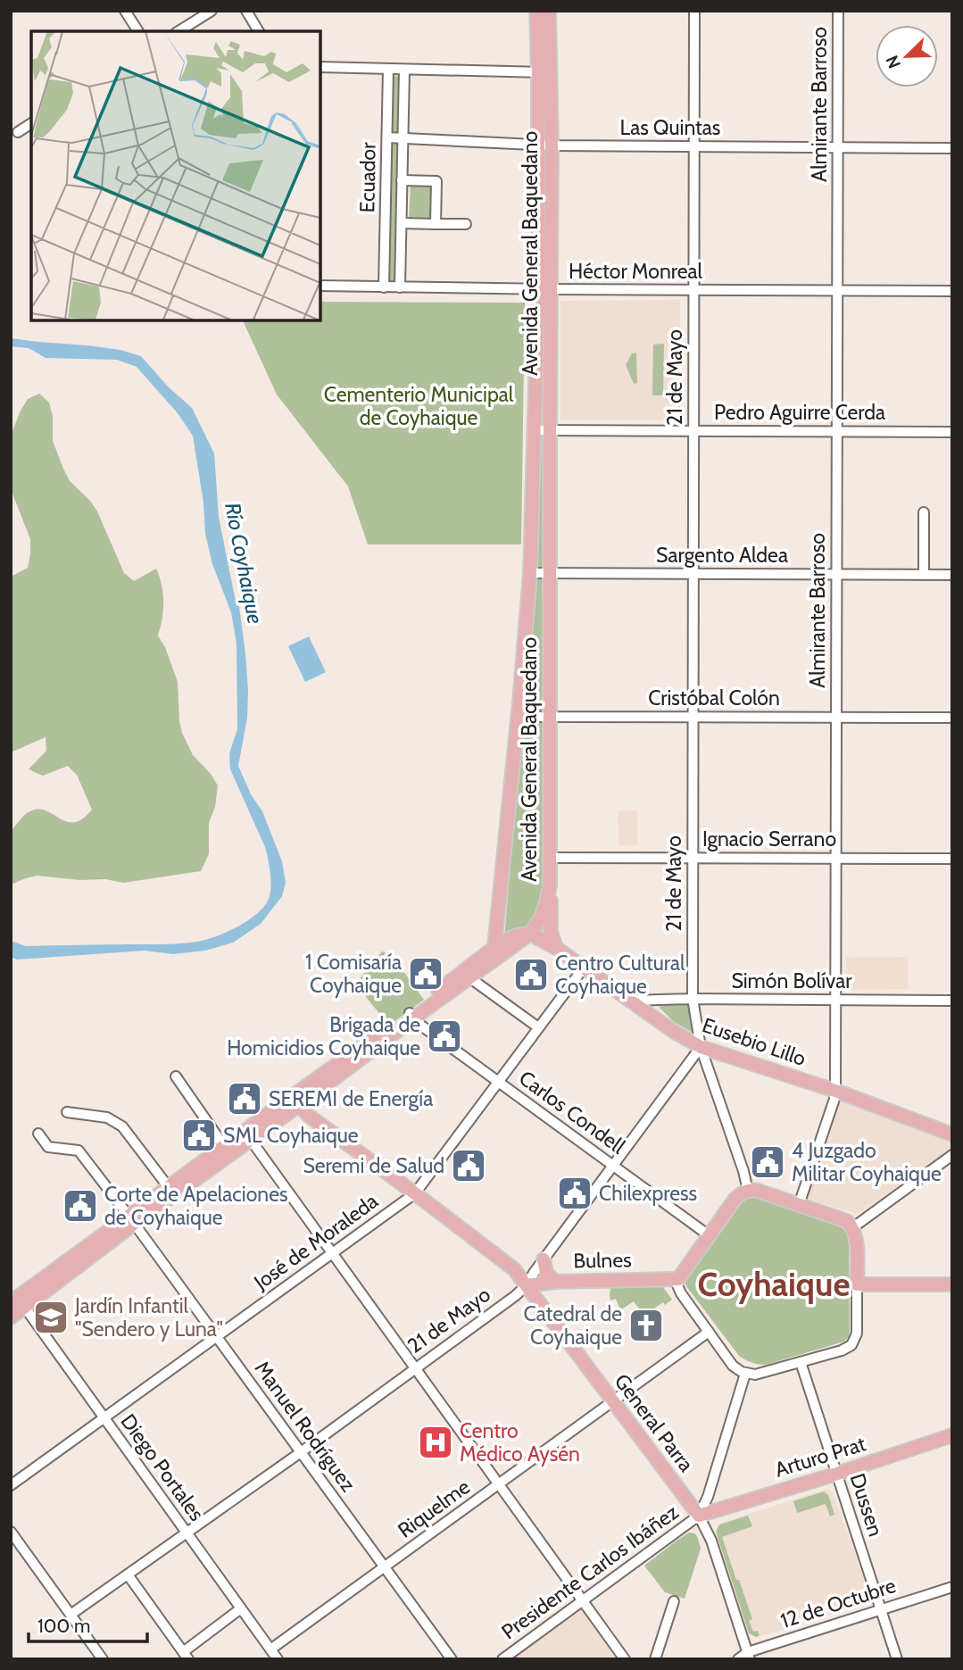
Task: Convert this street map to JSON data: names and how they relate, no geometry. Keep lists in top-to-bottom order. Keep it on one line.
{"streets":{"main road":["Avenida General Baquedano","Eusebio Lillo","Bulnes","General Parra","Arturo Prat"],"street":["Almirante Barroso","Las Quintas","Ecuador","Héctor Monreal","21 de Mayo","Pedro Aguirre Cerda","Sargento Aldea","Cristóbal Colón","Ignacio Serrano","Simón Bolívar","Carlos Condell","José de Moraleda","Manuel Rodríguez","Diego Portales","Dussen","Riquelme","Presidente Carlos Ibáñez","12 de Octubre"]},"crossings":[["Almirante Barroso","Las Quintas"],["Almirante Barroso","Héctor Monreal"],["Almirante Barroso","Pedro Aguirre Cerda"],["Almirante Barroso","Sargento Aldea"],["Almirante Barroso","Cristóbal Colón"],["Almirante Barroso","Ignacio Serrano"],["Almirante Barroso","Simón Bolívar"],["Almirante Barroso","Eusebio Lillo"],["Almirante Barroso","Carlos Condell"],["Almirante Barroso","Bulnes"],["Almirante Barroso","Dussen"],["Almirante Barroso","Riquelme"],["Las Quintas","Ecuador"],["Las Quintas","Avenida General Baquedano"],["Las Quintas","21 de Mayo"],["Ecuador","Héctor Monreal"],["Avenida General Baquedano","Héctor Monreal"],["Avenida General Baquedano","Pedro Aguirre Cerda"],["Avenida General Baquedano","Sargento Aldea"],["Avenida General Baquedano","Cristóbal Colón"],["Avenida General Baquedano","Ignacio Serrano"],["Avenida General Baquedano","Eusebio Lillo"],["Avenida General Baquedano","Carlos Condell"],["Avenida General Baquedano","General Parra"],["Avenida General Baquedano","Manuel Rodríguez"],["Avenida General Baquedano","Diego Portales"],["Héctor Monreal","21 de Mayo"],["21 de Mayo","Pedro Aguirre Cerda"],["21 de Mayo","Sargento Aldea"],["21 de Mayo","Cristóbal Colón"],["21 de Mayo","Ignacio Serrano"],["21 de Mayo","Simón Bolívar"],["21 de Mayo","Eusebio Lillo"],["21 de Mayo","Carlos Condell"],["21 de Mayo","Bulnes"],["21 de Mayo","General Parra"],["21 de Mayo","Manuel Rodríguez"],["21 de Mayo","Diego Portales"],["Simón Bolívar","Eusebio Lillo"],["Eusebio Lillo","José de Moraleda"],["Carlos Condell","José de Moraleda"],["Carlos Condell","Bulnes"],["Carlos Condell","Dussen"],["Carlos Condell","Riquelme"],["José de Moraleda","General Parra"],["José de Moraleda","Manuel Rodríguez"],["José de Moraleda","Diego Portales"],["Bulnes","General Parra"],["Bulnes","Dussen"],["Bulnes","Riquelme"],["General Parra","Arturo Prat"],["General Parra","Riquelme"],["General Parra","Presidente Carlos Ibáñez"],["General Parra","12 de Octubre"],["Manuel Rodríguez","Riquelme"],["Arturo Prat","Dussen"],["Arturo Prat","Presidente Carlos Ibáñez"],["Diego Portales","Riquelme"],["Dussen","Riquelme"],["Dussen","12 de Octubre"]],"districts":["Coyhaique"],"water":["Río Coyhaique"],"parks":["Cementerio Municipal de Coyhaique"],"places":{"public building":["1 Comisaría Coyhaique","Centro Cultural Coyhaique","Brigada de Homicidios Coyhaique","SEREMI de Energía","SML Coyhaique","4 Juzgado Militar Coyhaique","Seremi de Salud","Chilexpress","Corte de Apelaciones de Coyhaique"],"school or university":["Jardín Infantil \"Sendero y Luna\""],"church":["Catedral de Coyhaique"],"hospital":["Centro Médico Aysén"]},"scale_bar":"100 m","north":"bottom left"}
